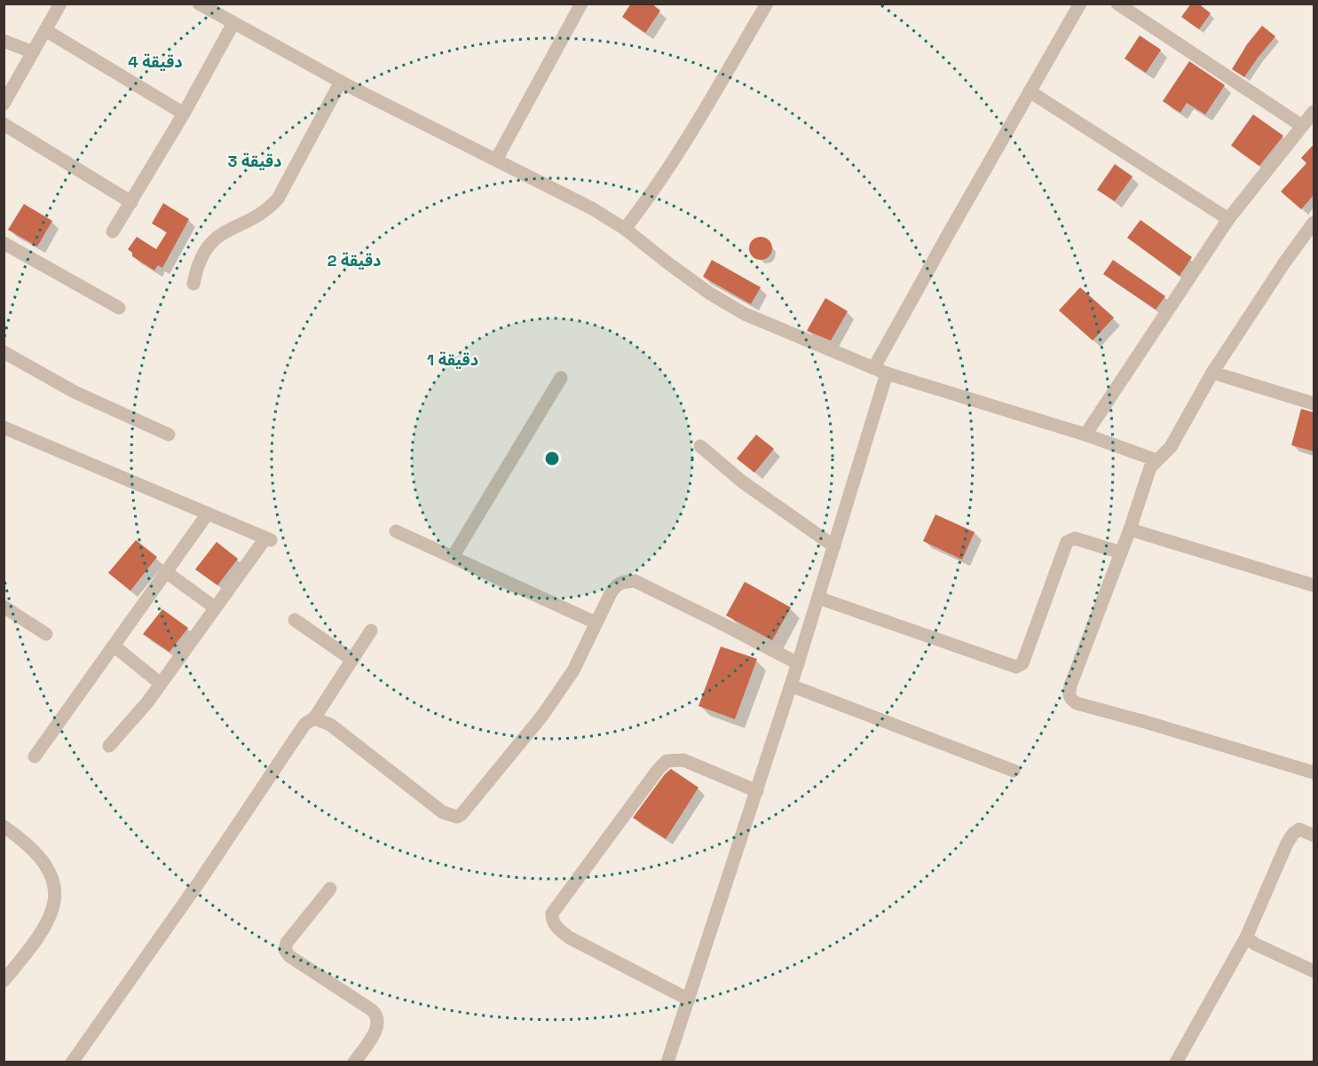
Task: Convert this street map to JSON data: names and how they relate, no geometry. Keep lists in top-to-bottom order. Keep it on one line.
{"rings":["4 دقيقة","3 دقيقة","2 دقيقة","1 دقيقة"]}
